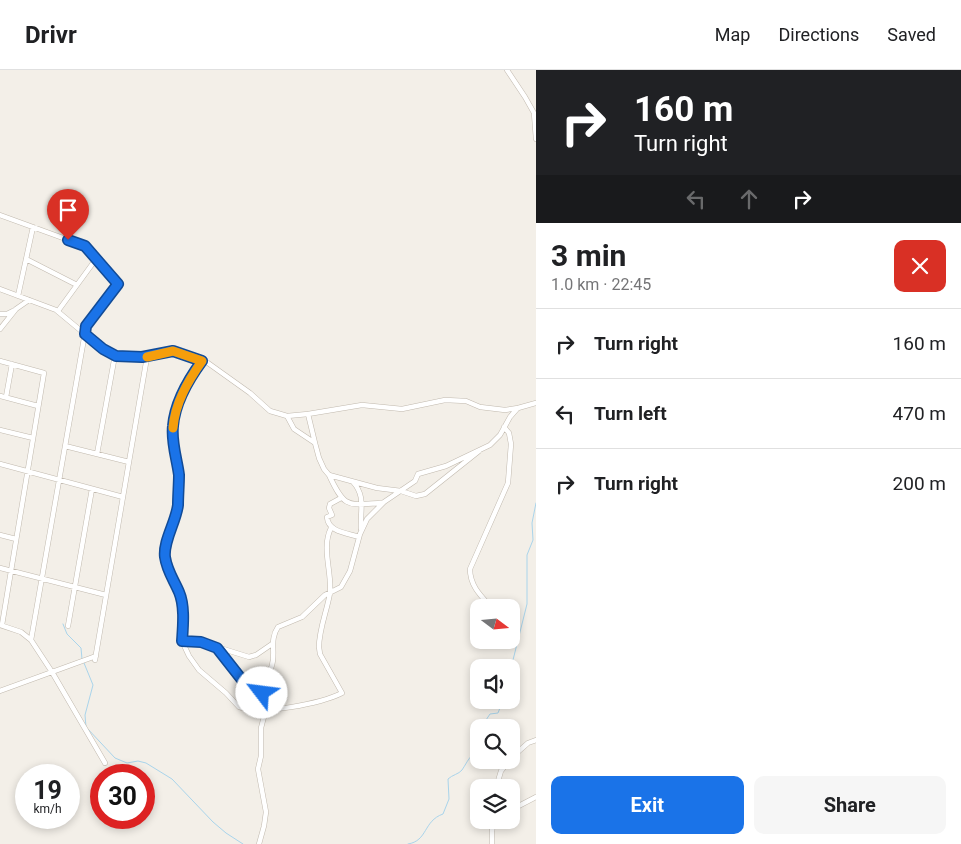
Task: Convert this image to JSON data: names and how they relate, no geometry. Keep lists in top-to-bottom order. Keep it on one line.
{"north":"right","page":{"header":"Drivr","nav":["Map","Directions","Saved"],"turn":["160 m","Turn right"],"heading":["3 min","1.0 km · 22:45"],"list":[{"name":"Turn right","value":"160 m"},{"name":"Turn left","value":"470 m"},{"name":"Turn right","value":"200 m"}],"speed":"19 km/h","limit":"30","buttons":["Exit","Share"]}}
